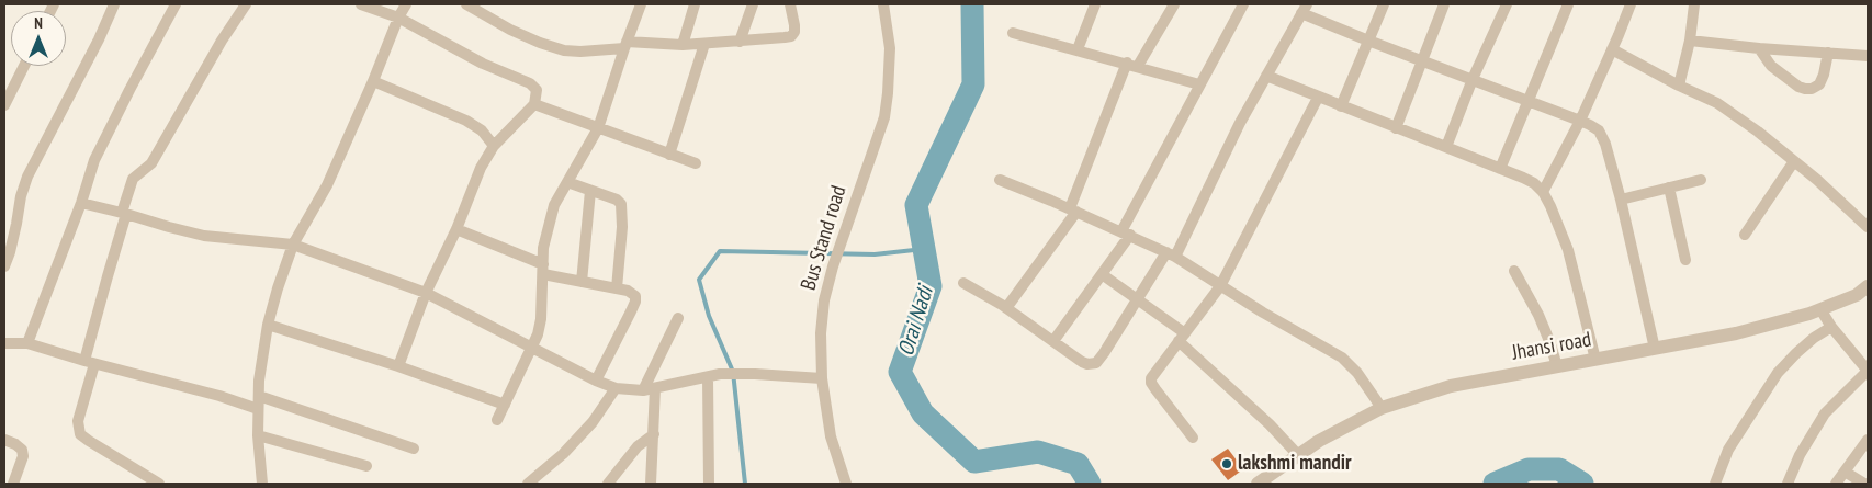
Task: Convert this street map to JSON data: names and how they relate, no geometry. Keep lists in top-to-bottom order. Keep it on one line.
{"streets":{"street":["Bus Stand road","Jhansi road"]},"water":["Orai Nadi"],"places":["lakshmi mandir"],"north":"top"}
